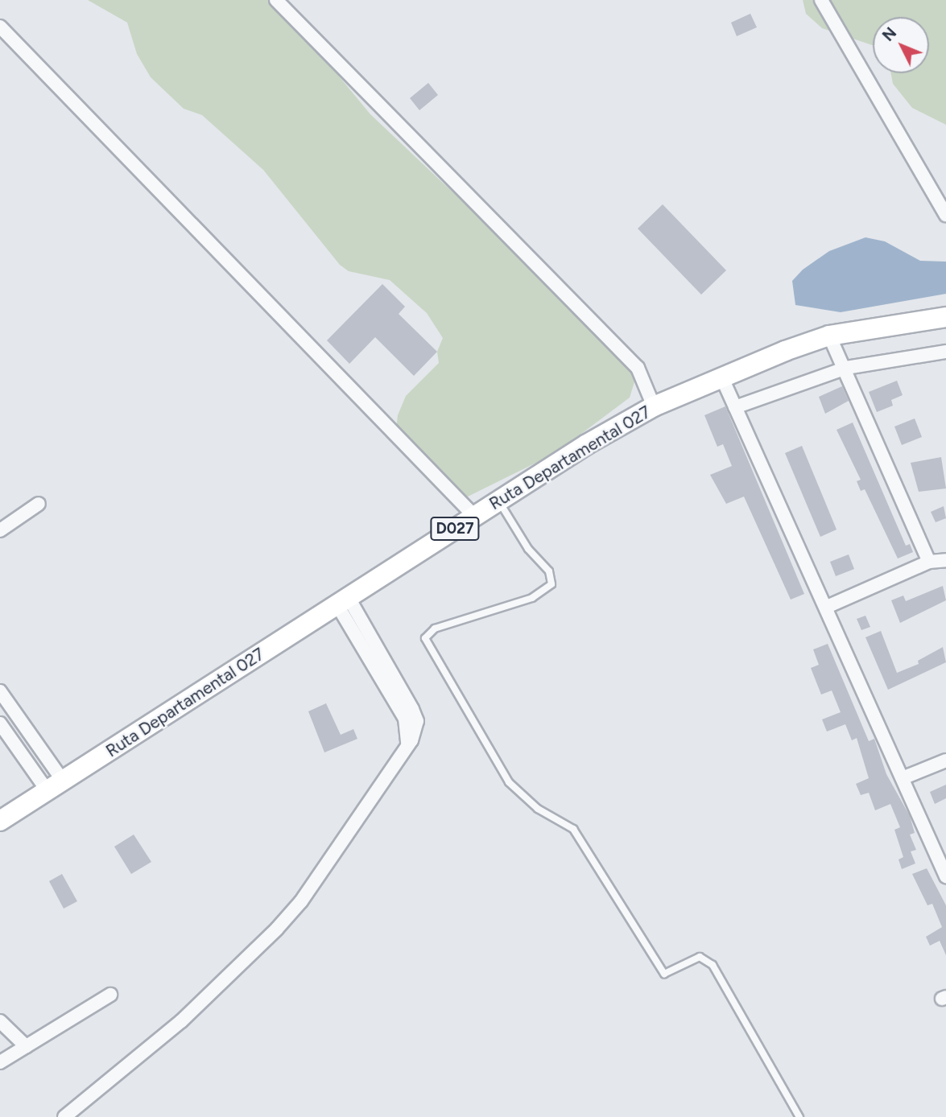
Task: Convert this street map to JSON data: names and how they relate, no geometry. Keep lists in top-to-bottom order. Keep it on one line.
{"streets":{"main road":["Ruta Departamental 027","D027"]},"north":"top left"}
